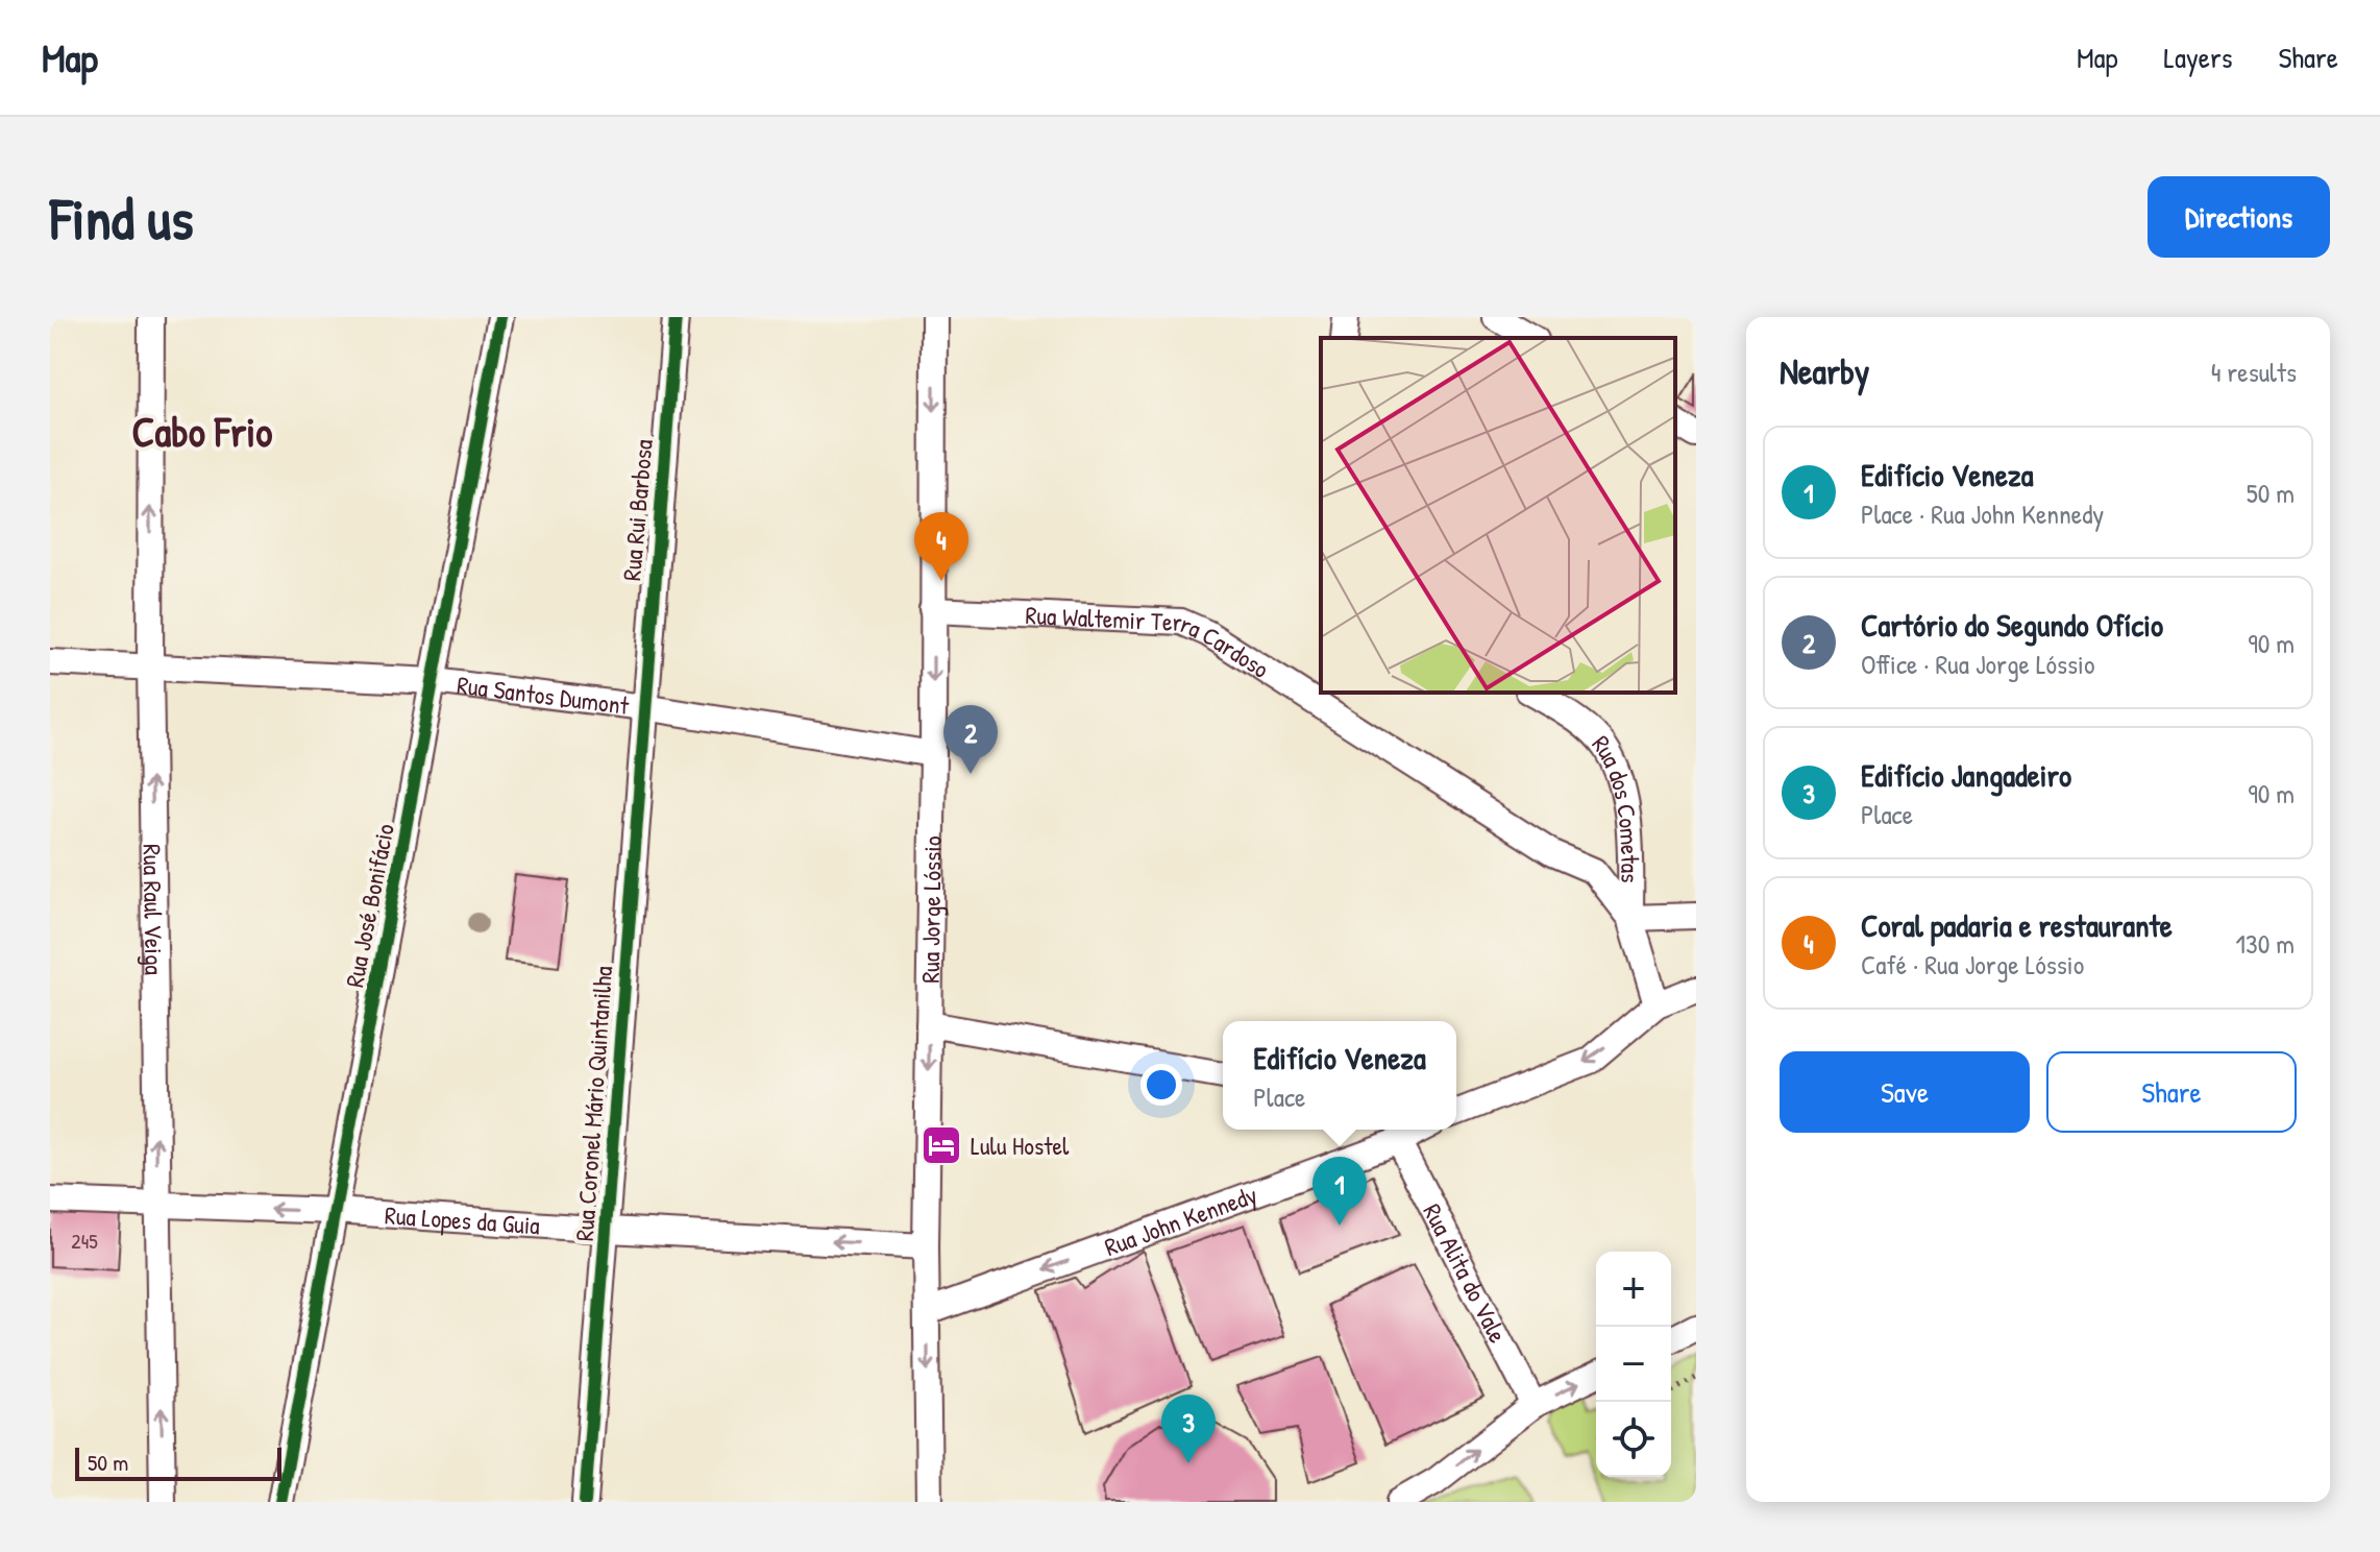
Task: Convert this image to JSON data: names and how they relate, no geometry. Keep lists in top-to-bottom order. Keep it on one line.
{"streets":{"street":["Rua Rui Barbosa","Rua Waltemir Terra Cardoso","Rua Santos Dumont","Rua dos Cometas","Rua José Bonifácio","Rua Raul Veiga","Rua Jorge Lóssio","Rua Coronel Mário Quintanilha","Rua Lopes da Guia","Rua John Kennedy","Rua Alita do Vale"]},"crossings":[["Rua Rui Barbosa","Rua Santos Dumont"],["Rua Rui Barbosa","Rua Coronel Mário Quintanilha"],["Rua Waltemir Terra Cardoso","Rua dos Cometas"],["Rua Waltemir Terra Cardoso","Rua Jorge Lóssio"],["Rua Santos Dumont","Rua José Bonifácio"],["Rua Santos Dumont","Rua Raul Veiga"],["Rua Santos Dumont","Rua Jorge Lóssio"],["Rua Santos Dumont","Rua Coronel Mário Quintanilha"],["Rua José Bonifácio","Rua Lopes da Guia"],["Rua Raul Veiga","Rua Lopes da Guia"],["Rua Jorge Lóssio","Rua Lopes da Guia"],["Rua Jorge Lóssio","Rua John Kennedy"],["Rua Coronel Mário Quintanilha","Rua Lopes da Guia"],["Rua John Kennedy","Rua Alita do Vale"]],"one_way":["Rua Raul Veiga","Rua Jorge Lóssio","Rua Lopes da Guia","Rua John Kennedy"],"districts":["Cabo Frio"],"places":{"hotel":["Lulu Hostel"]},"house_numbers":["245"],"scale_bar":"50 m","page":{"header":"Map","nav":["Map","Layers","Share"],"buttons":["Directions",["Save","Share"]],"title":"Find us","heading":["Nearby","4 results"],"list":[{"mark":"1","name":"Edifício Veneza","note":"Place · Rua John Kennedy","value":"50 m"},{"mark":"2","name":"Cartório do Segundo Ofício","note":"Office · Rua Jorge Lóssio","value":"90 m"},{"mark":"3","name":"Edifício Jangadeiro","note":"Place","value":"90 m"},{"mark":"4","name":"Coral padaria e restaurante","note":"Café · Rua Jorge Lóssio","value":"130 m"}],"pins":["4","2","1","3"],"popup":["Edifício Veneza","Place"],"map_buttons":["+","−"],"scale":"50 m"}}
